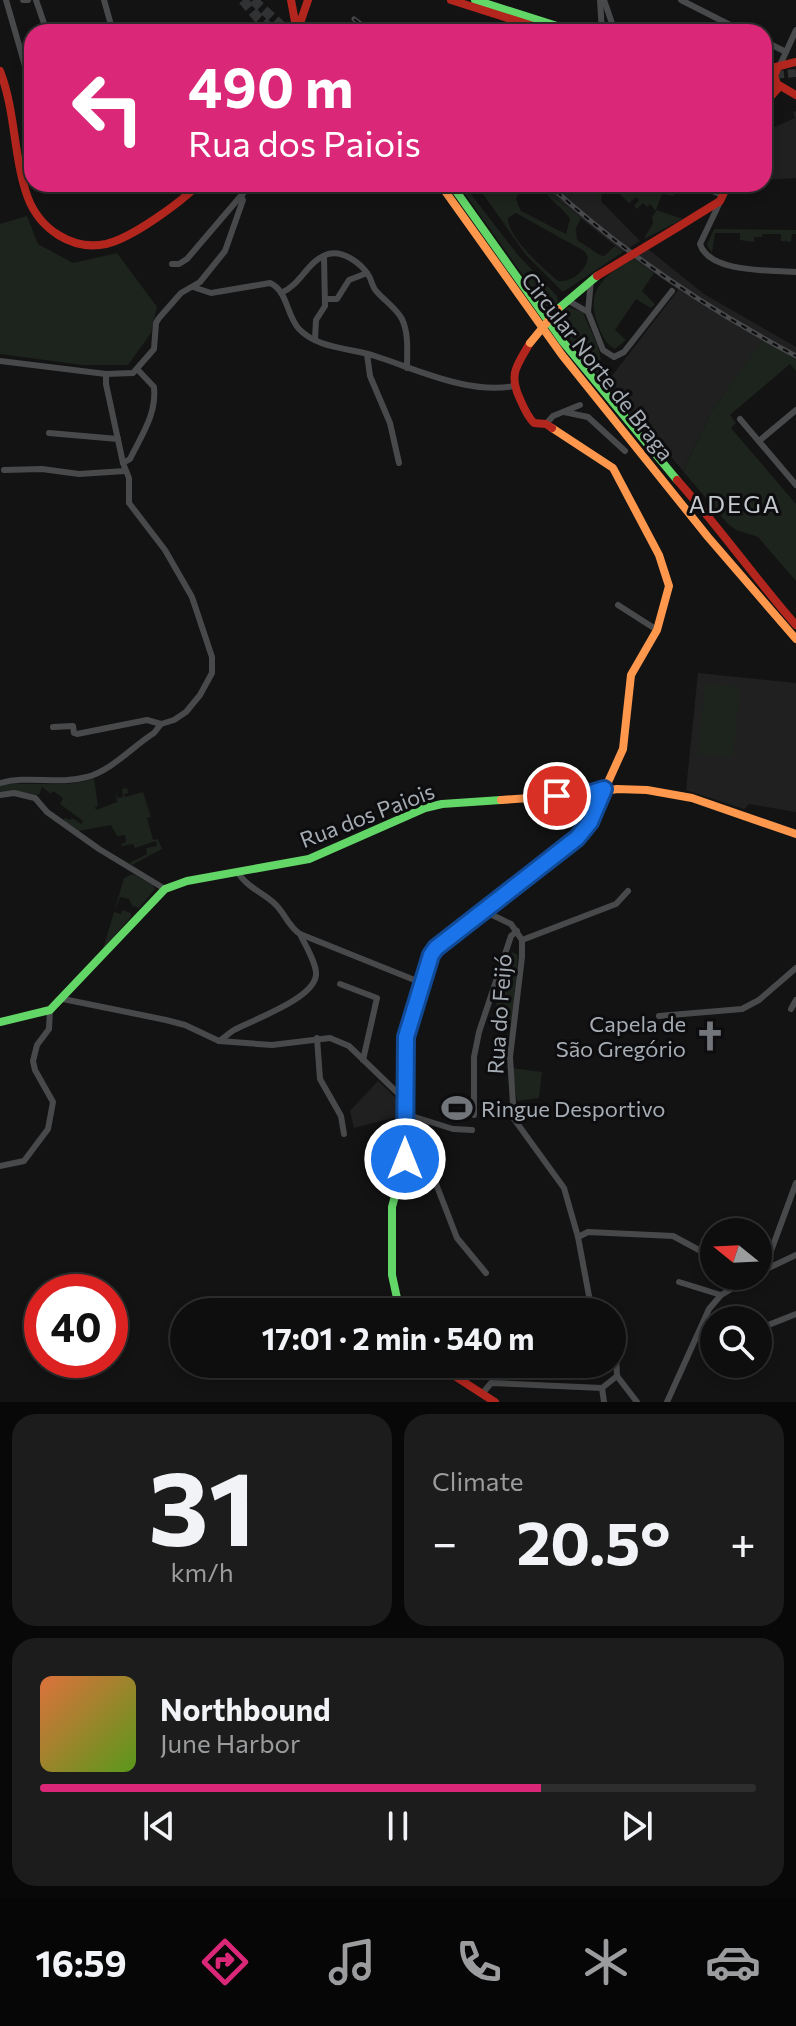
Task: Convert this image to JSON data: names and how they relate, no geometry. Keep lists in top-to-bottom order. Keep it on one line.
{"streets":{"main road":["Circular Norte de Braga","Rua dos Paiois"],"street":["Rua do Feijó"]},"districts":["ADEGA"],"places":{"church":["Capela de São Gregório"],"sports":["Ringue Desportivo"]},"north":"left","page":{"turn":["490 m","Rua dos Paiois"],"limit":"40","trip":"17:01 · 2 min · 540 m","tile":[["31","km/h"],"Climate"],"heat":["−","20.5°","+"],"song":["Northbound","June Harbor"],"tabs":"16:59"}}
